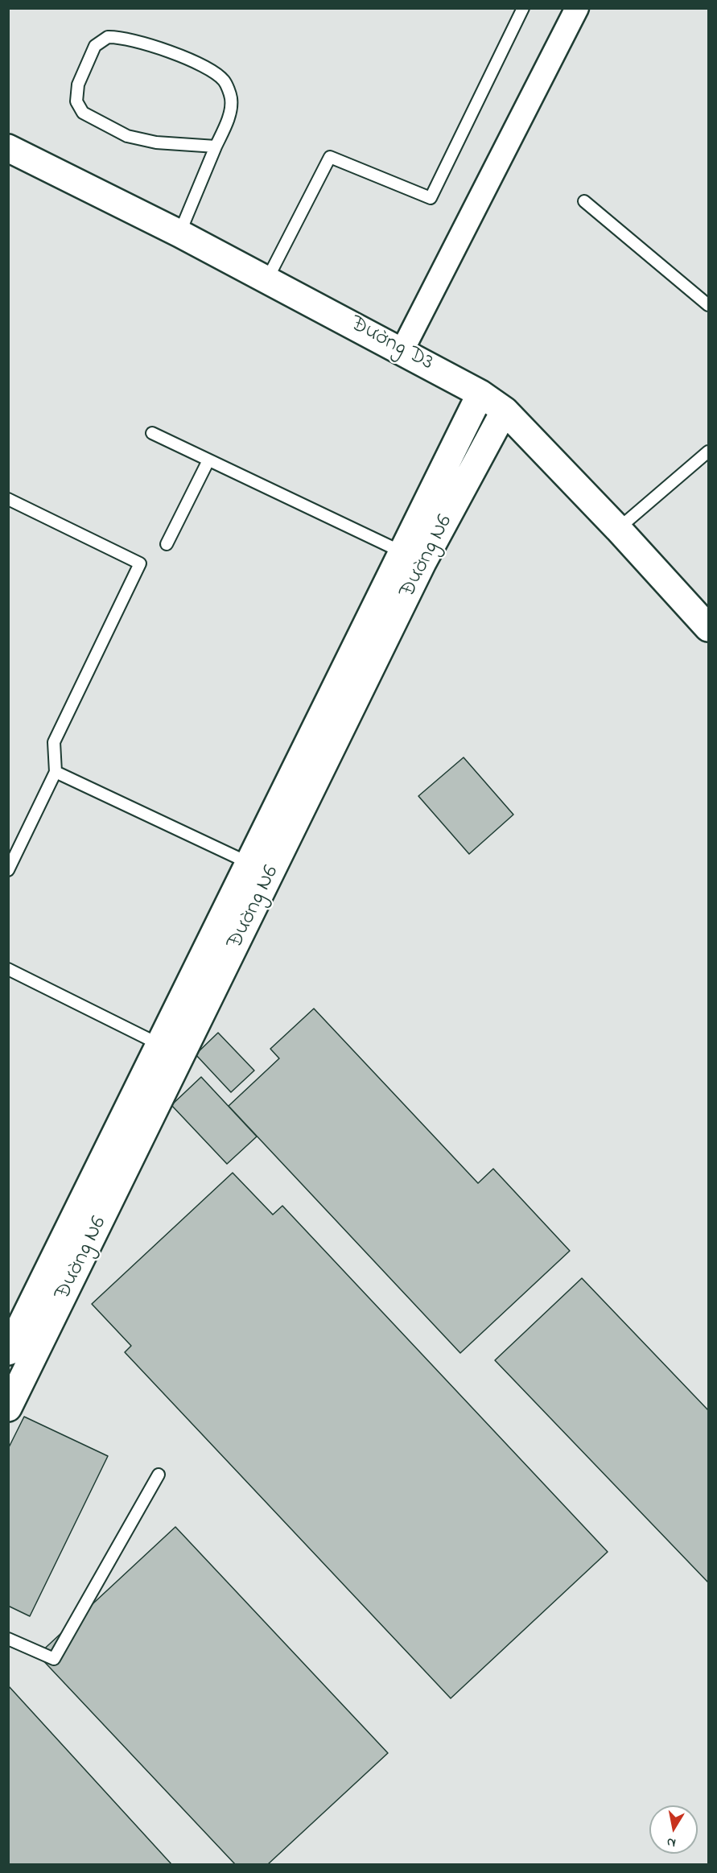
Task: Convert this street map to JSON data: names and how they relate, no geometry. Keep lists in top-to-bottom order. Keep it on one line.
{"streets":{"street":["Đường D3","Đường N6"]},"crossings":[["Đường D3","Đường N6"]],"north":"bottom"}
